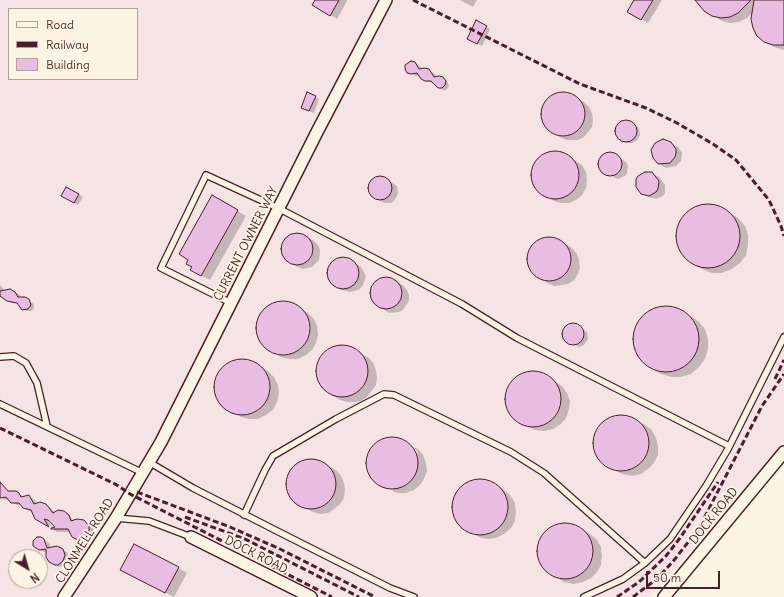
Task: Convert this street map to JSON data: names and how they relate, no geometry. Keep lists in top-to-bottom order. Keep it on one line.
{"streets":{"street":["CURRENT OWNER WAY","DOCK ROAD","CLONMELL ROAD"]},"crossings":[["CURRENT OWNER WAY","CLONMELL ROAD"]],"legend":["Road","Railway","Building"],"scale_bar":"50 m","north":"bottom right"}
